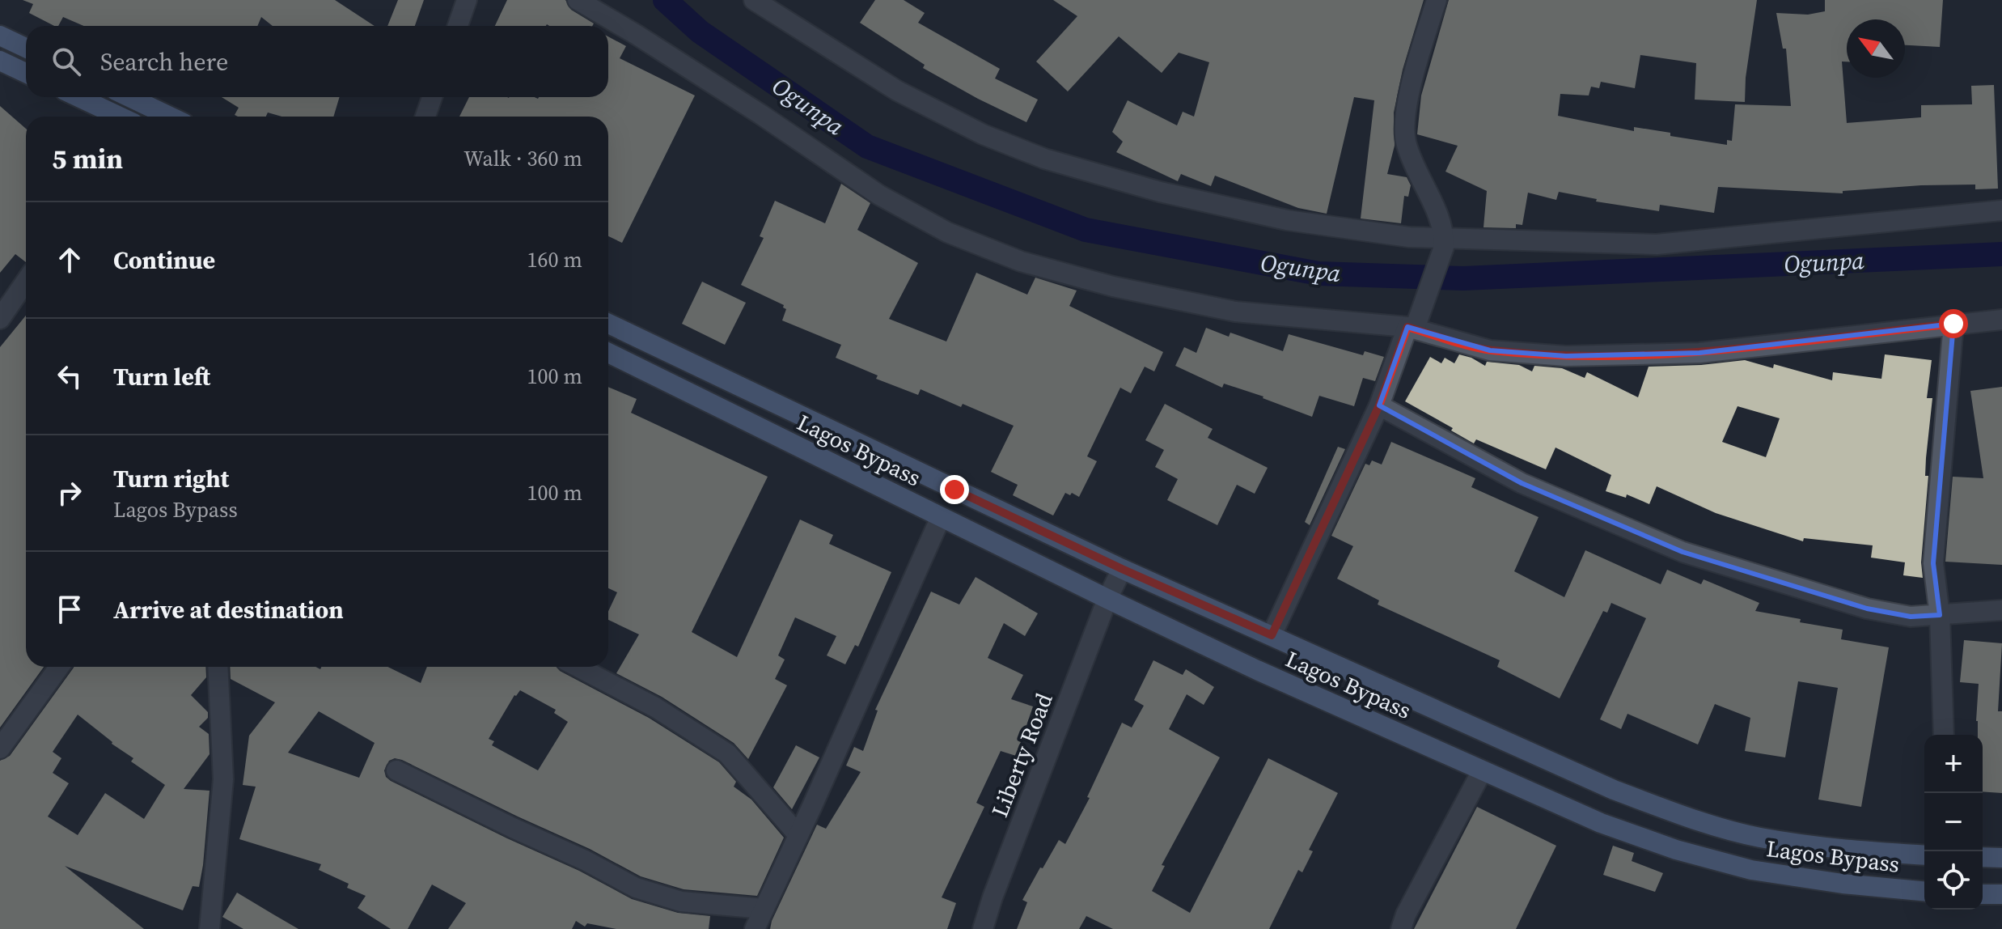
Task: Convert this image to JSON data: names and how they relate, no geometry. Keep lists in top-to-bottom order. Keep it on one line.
{"streets":{"main road":["Lagos Bypass"],"street":["Liberty Road"]},"crossings":[["Lagos Bypass","Liberty Road"]],"water":["Ogunpa"],"north":"top left","page":{"search":"Search here","heading":["5 min","Walk · 360 m"],"list":[["Continue","160 m"],["Turn left","100 m"],["Turn right","Lagos Bypass","100 m"],"Arrive at destination"],"map_buttons":["+","−"]}}
